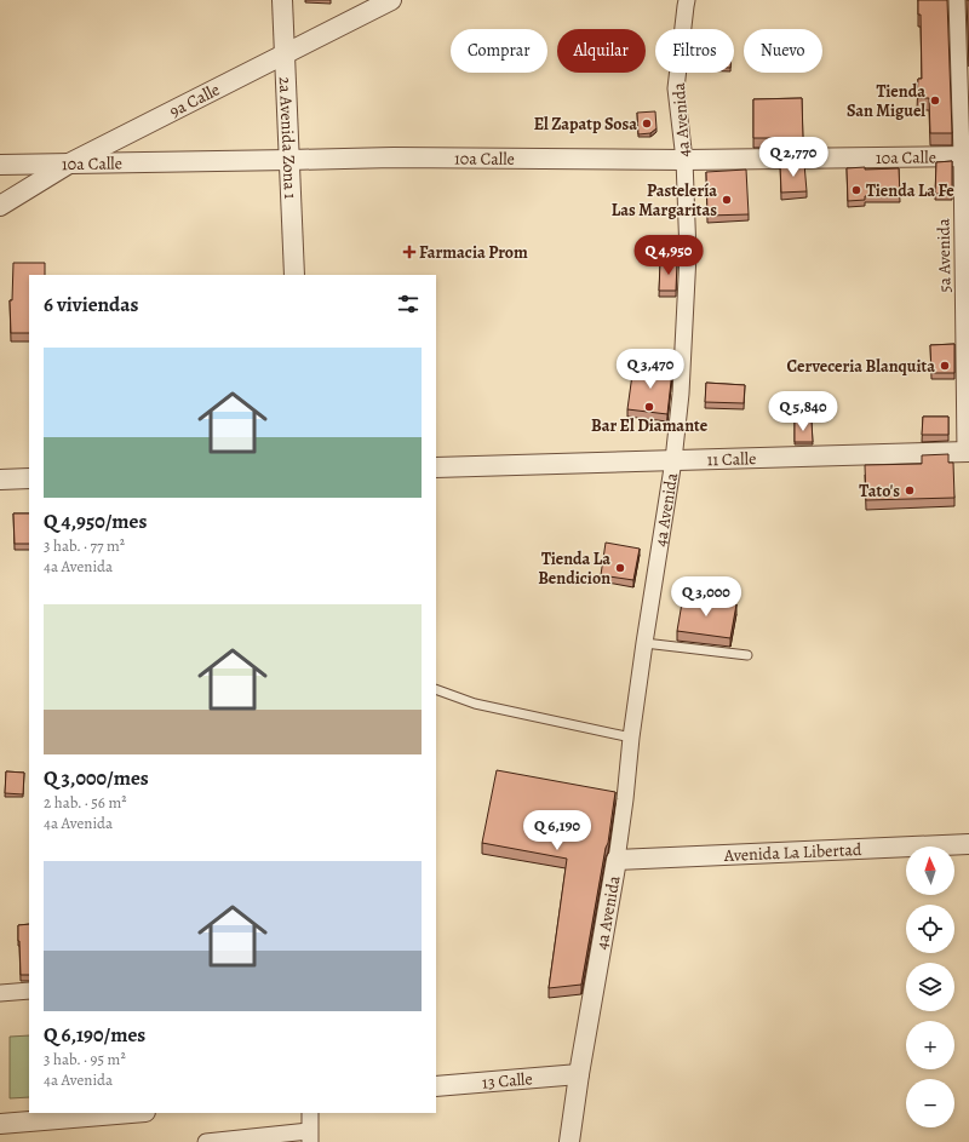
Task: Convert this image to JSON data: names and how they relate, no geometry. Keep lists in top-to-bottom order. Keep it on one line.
{"streets":{"street":["9a Calle","4a Avenida","2a Avenida Zona 1","10a Calle","5a Avenida","11 Calle","Avenida La Libertad","13 Calle"]},"crossings":[["9a Calle","2a Avenida Zona 1"],["9a Calle","10a Calle"],["4a Avenida","10a Calle"],["4a Avenida","11 Calle"],["4a Avenida","Avenida La Libertad"],["4a Avenida","13 Calle"],["2a Avenida Zona 1","10a Calle"],["10a Calle","5a Avenida"],["5a Avenida","11 Calle"]],"places":{"other":["Tienda San Miguel","El Zapatp Sosa","Tienda La Fe","Pastelería Las Margaritas","Cerveceria Blanquita","Bar El Diamante","Tato's","Tienda La Bendicion"],"health":["Farmacia Prom"]},"north":"top","page":{"chip":["Comprar","Alquilar","Filtros","Nuevo"],"price":["Q 2,770","Q 4,950","Q 3,470","Q 5,840","Q 3,000","Q 6,190"],"heading":"6 viviendas","list":[{"name":"Q 4,950/mes","note":"3 hab. · 77 m² · 4a Avenida"},{"name":"Q 3,000/mes","note":"2 hab. · 56 m² · 4a Avenida"},{"name":"Q 6,190/mes","note":"3 hab. · 95 m² · 4a Avenida"}],"map_buttons":["+","−"]}}
